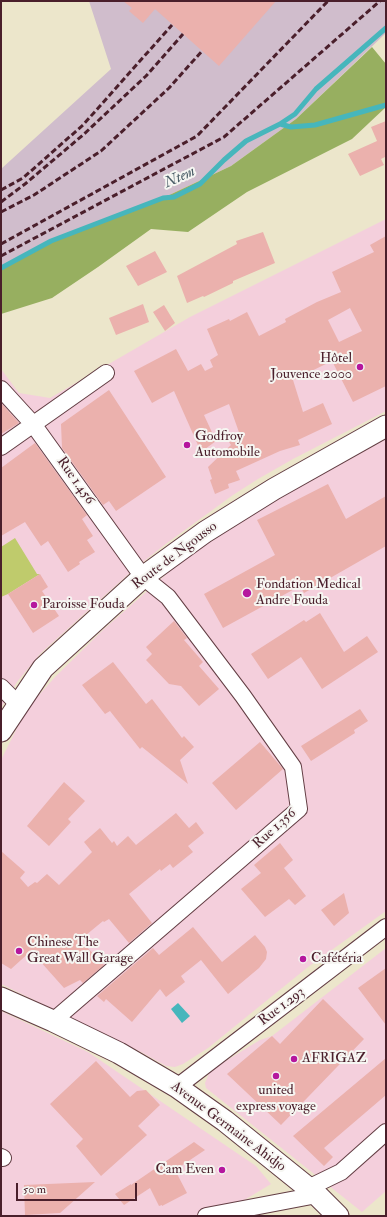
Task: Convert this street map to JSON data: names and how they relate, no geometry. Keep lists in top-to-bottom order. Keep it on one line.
{"streets":{"main road":["Route de Ngousso","Avenue Germaine Ahidjo"],"street":["Rue 1.456","Rue 1.356","Rue 1.293"]},"crossings":[["Rue 1.456","Route de Ngousso"],["Rue 1.456","Rue 1.356"],["Route de Ngousso","Rue 1.356"],["Rue 1.356","Avenue Germaine Ahidjo"],["Rue 1.293","Avenue Germaine Ahidjo"]],"water":["Ntem"],"places":["Hôtel Jouvence 2000","Godfroy Automobile","Fondation Medical Andre Fouda","Paroisse Fouda","Chinese The Great Wall Garage","Cafétéria","AFRIGAZ","united express voyage","Cam Even"],"scale_bar":"50 m"}
